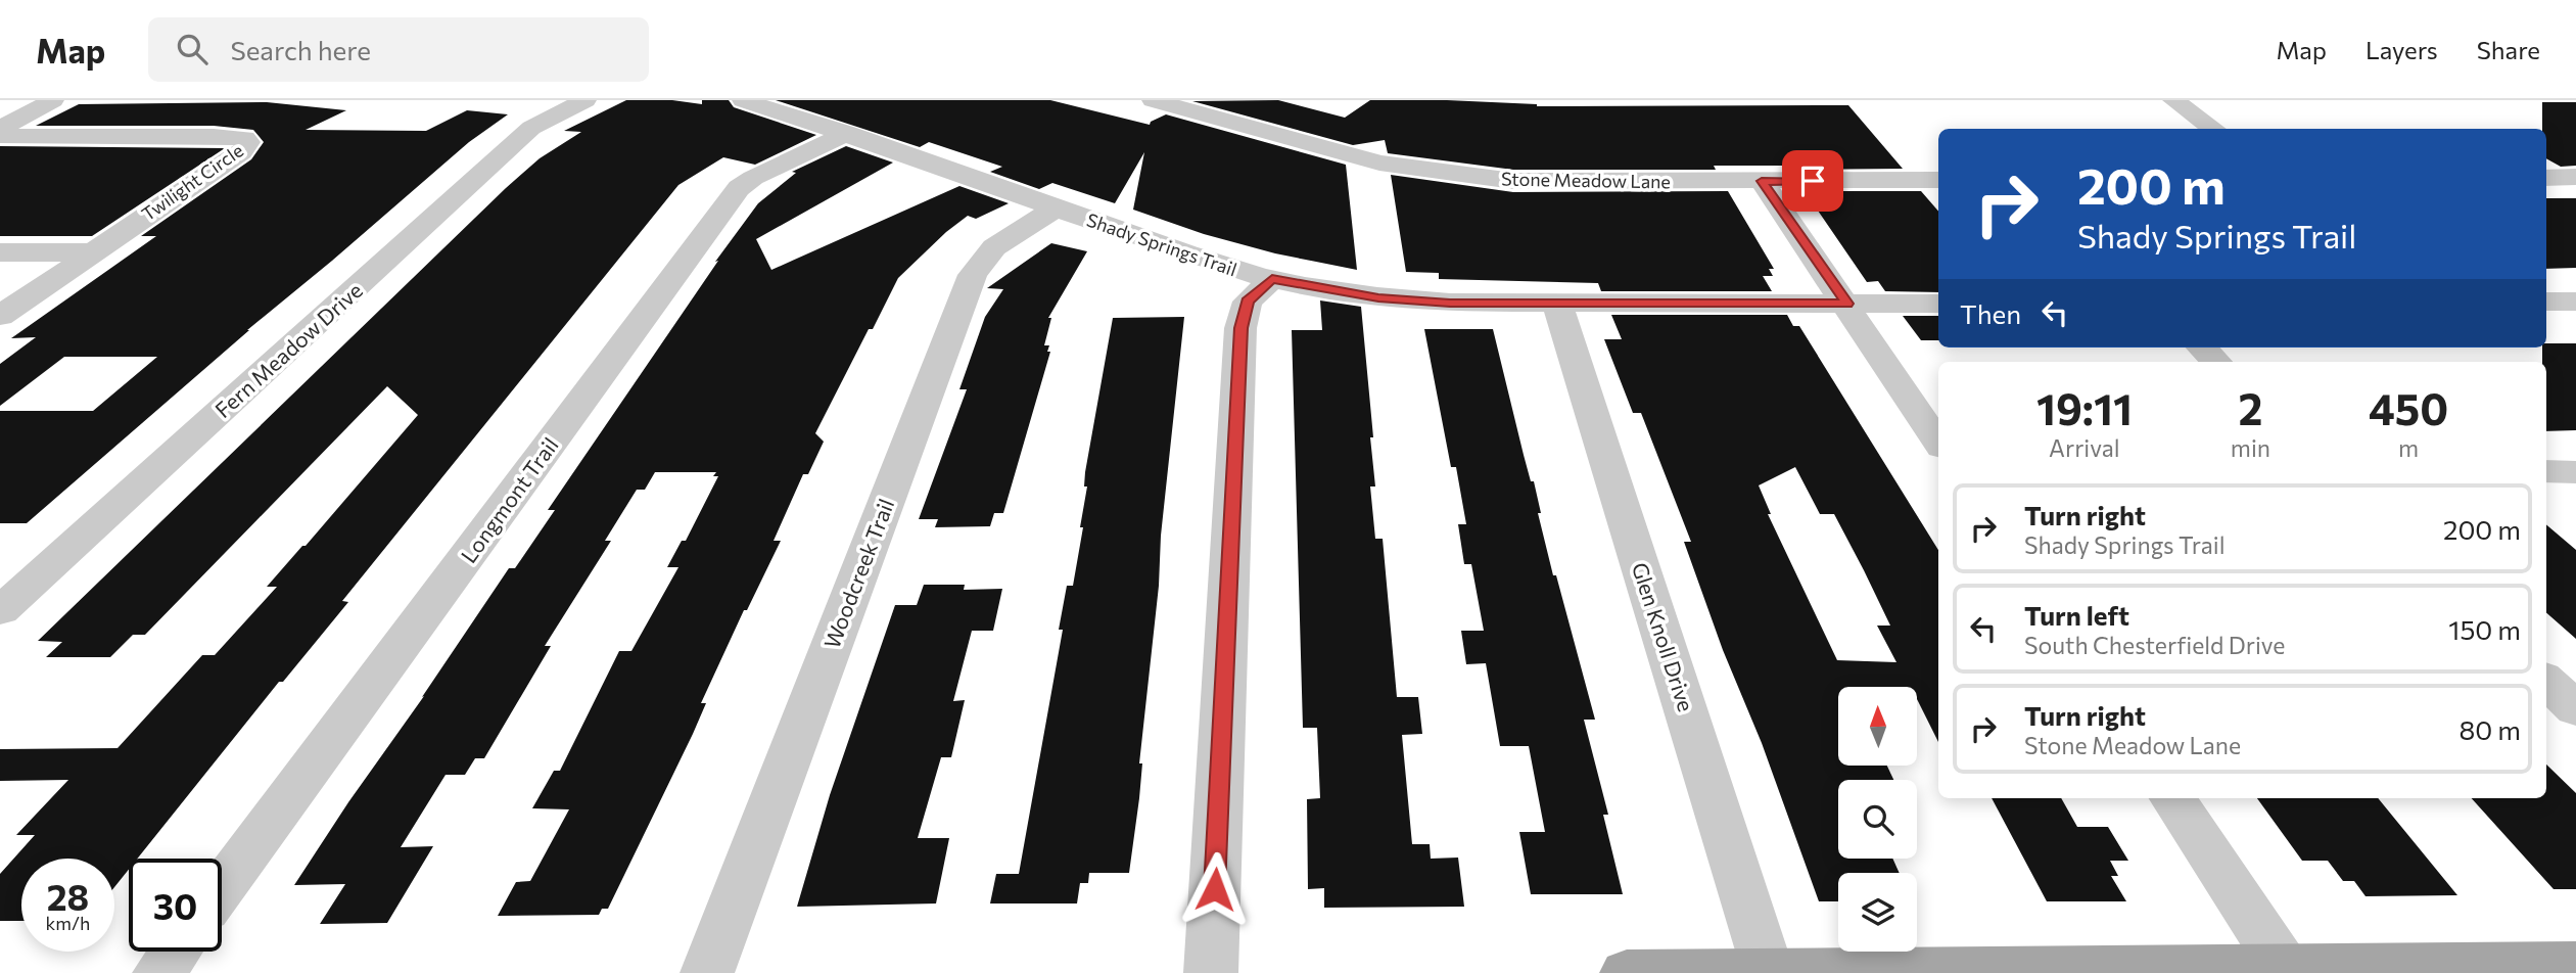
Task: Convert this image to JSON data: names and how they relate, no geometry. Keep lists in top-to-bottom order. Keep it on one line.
{"streets":{"street":["Stone Meadow Lane","Twilight Circle","Shady Springs Trail","Fern Meadow Drive","Longmont Trail","Woodcreek Trail","Glen Knoll Drive"]},"crossings":[["Shady Springs Trail","Longmont Trail"],["Shady Springs Trail","Woodcreek Trail"],["Shady Springs Trail","Glen Knoll Drive"]],"north":"top","page":{"header":"Map","search":"Search here","nav":["Map","Layers","Share"],"turn":["200 m","Shady Springs Trail"],"then":"Then","eta":["19:11","Arrival","2","min","450","m"],"list":[{"name":"Turn right","note":"Shady Springs Trail","value":"200 m"},{"name":"Turn left","note":"South Chesterfield Drive","value":"150 m"},{"name":"Turn right","note":"Stone Meadow Lane","value":"80 m"}],"speed":"28 km/h","limit":"30"}}
